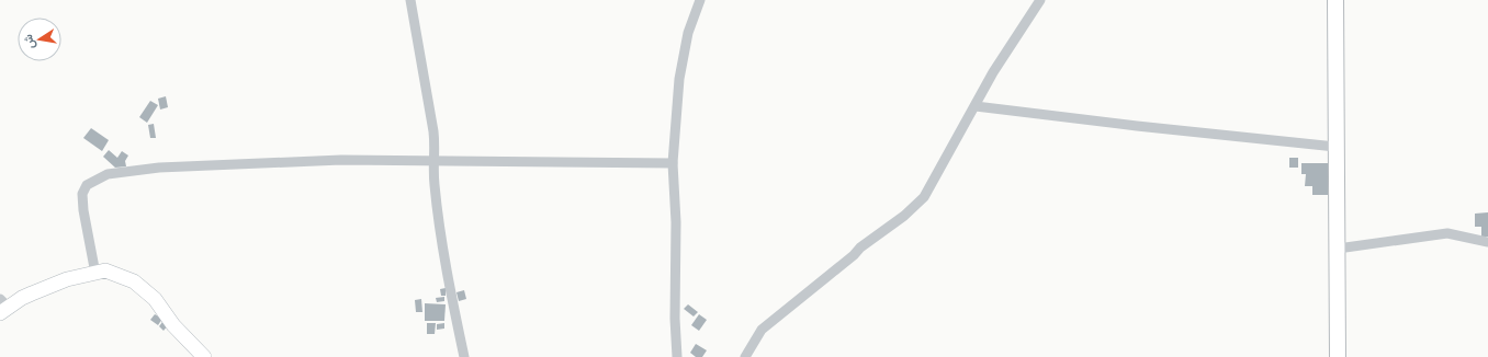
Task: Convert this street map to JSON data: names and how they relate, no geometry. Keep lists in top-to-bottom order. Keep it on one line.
{"north":"left"}
